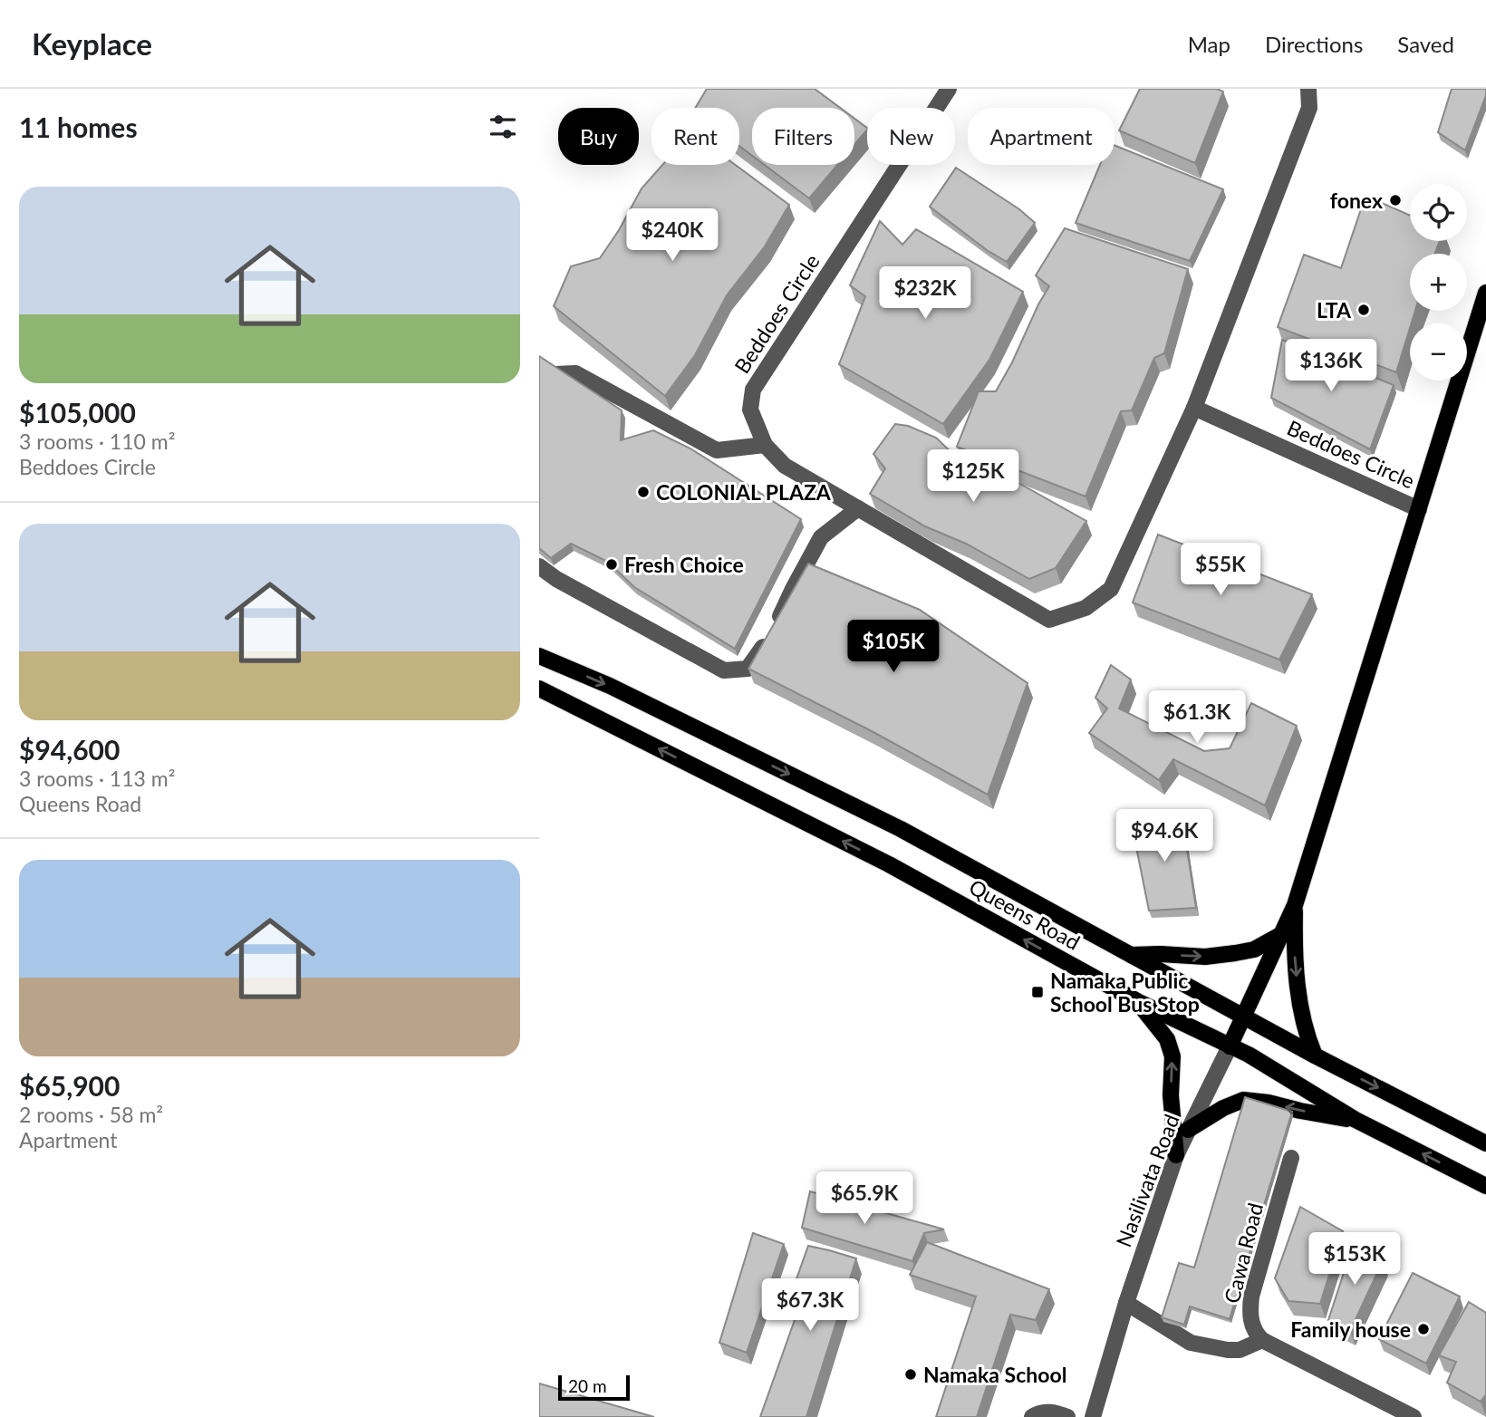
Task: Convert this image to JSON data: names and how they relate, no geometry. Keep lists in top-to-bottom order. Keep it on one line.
{"streets":{"main road":["Queens Road","Nasilivata Road"],"street":["Beddoes Circle","Cawa Road"]},"crossings":[["Queens Road","Nasilivata Road"]],"places":{"other":["fonex","LTA","COLONIAL PLAZA","Fresh Choice","Family house","Namaka School"],"transit":["Namaka Public School Bus Stop"]},"scale_bar":"20 m","page":{"header":"Keyplace","nav":["Map","Directions","Saved"],"heading":"11 homes","chip":["Buy","Rent","Filters","New","Apartment"],"list":[{"name":"$105,000","note":"3 rooms · 110 m² · Beddoes Circle"},{"name":"$94,600","note":"3 rooms · 113 m² · Queens Road"},{"name":"$65,900","note":"2 rooms · 58 m² · Apartment"}],"map_buttons":["+","−"],"price":["$240K","$232K","$136K","$125K","$55K","$105K","$61.3K","$94.6K","$65.9K","$153K","$67.3K"],"scale":"20 m"}}
